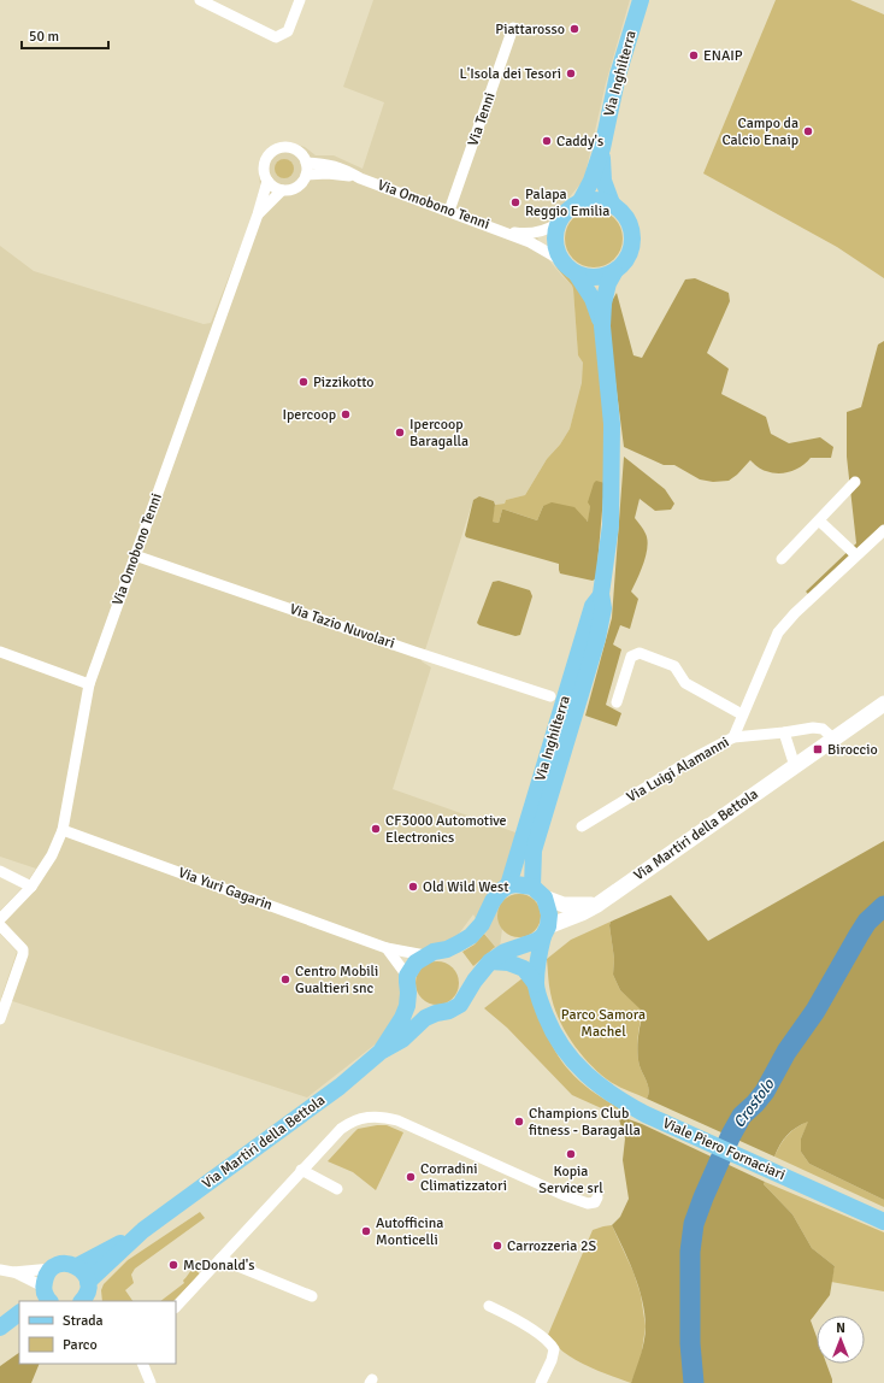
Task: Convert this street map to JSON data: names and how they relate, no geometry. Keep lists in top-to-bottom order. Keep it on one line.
{"streets":{"main road":["Via Inghilterra","Via Martiri della Bettola","Viale Piero Fornaciari"],"street":["Via Tenni","Via Omobono Tenni","Via Tazio Nuvolari","Via Luigi Alamanni","Via Yuri Gagarin"]},"crossings":[["Via Inghilterra","Via Omobono Tenni"],["Via Inghilterra","Via Martiri della Bettola"],["Via Tenni","Via Omobono Tenni"],["Via Omobono Tenni","Via Tazio Nuvolari"],["Via Omobono Tenni","Via Yuri Gagarin"],["Via Luigi Alamanni","Via Martiri della Bettola"],["Via Martiri della Bettola","Via Yuri Gagarin"],["Via Martiri della Bettola","Viale Piero Fornaciari"]],"water":["Crostolo"],"parks":["Parco Samora Machel"],"places":{"other":["Piattarosso","ENAIP","L'Isola dei Tesori","Campo da Calcio Enaip","Caddy's","Palapa Reggio Emilia","Pizzikotto","Ipercoop","Ipercoop Baragalla","CF3000 Automotive Electronics","Old Wild West","Centro Mobili Gualtieri snc","Champions Club fitness - Baragalla","Kopia Service srl","Corradini Climatizzatori","Autofficina Monticelli","Carrozzeria 2S","McDonald's"],"transit":["Biroccio"]},"legend":["Strada","Parco"],"scale_bar":"50 m","north":"top"}
